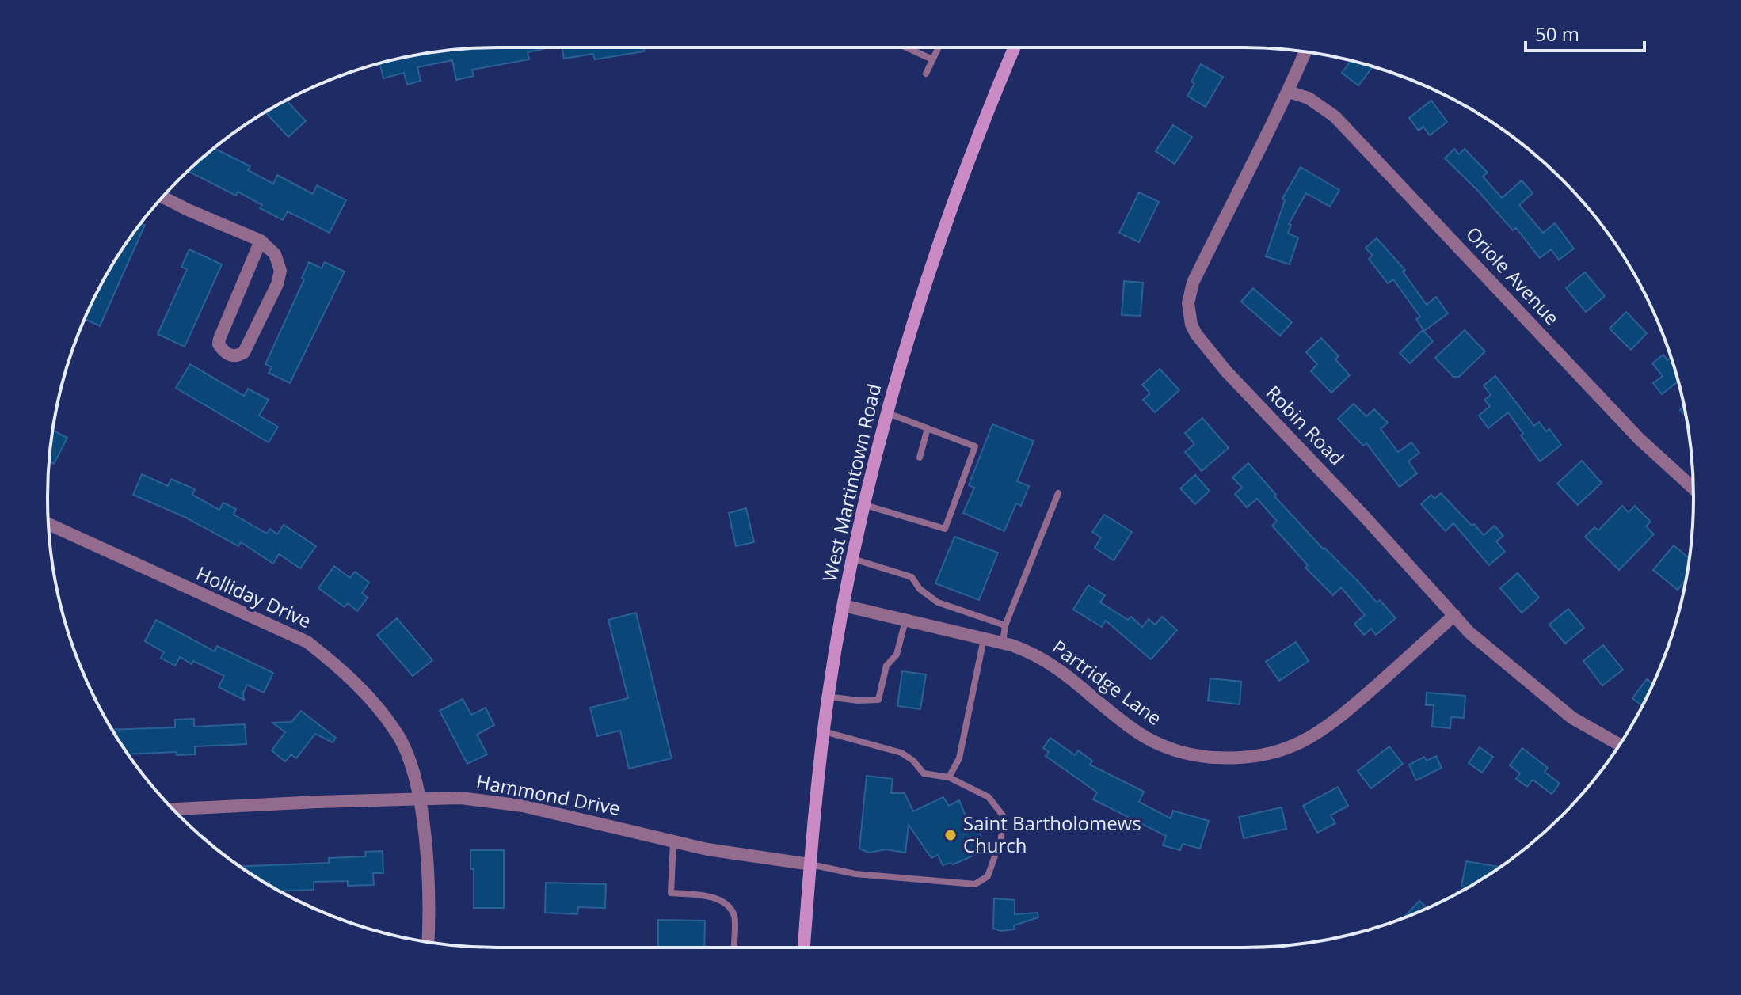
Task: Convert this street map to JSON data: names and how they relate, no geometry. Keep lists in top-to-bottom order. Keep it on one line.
{"streets":{"main road":["West Martintown Road"],"street":["Oriole Avenue","Robin Road","Holliday Drive","Partridge Lane","Hammond Drive"]},"crossings":[["Oriole Avenue","Robin Road"],["Robin Road","Partridge Lane"],["West Martintown Road","Partridge Lane"],["West Martintown Road","Hammond Drive"],["Holliday Drive","Hammond Drive"]],"places":["Saint Bartholomews Church"],"scale_bar":"50 m"}
